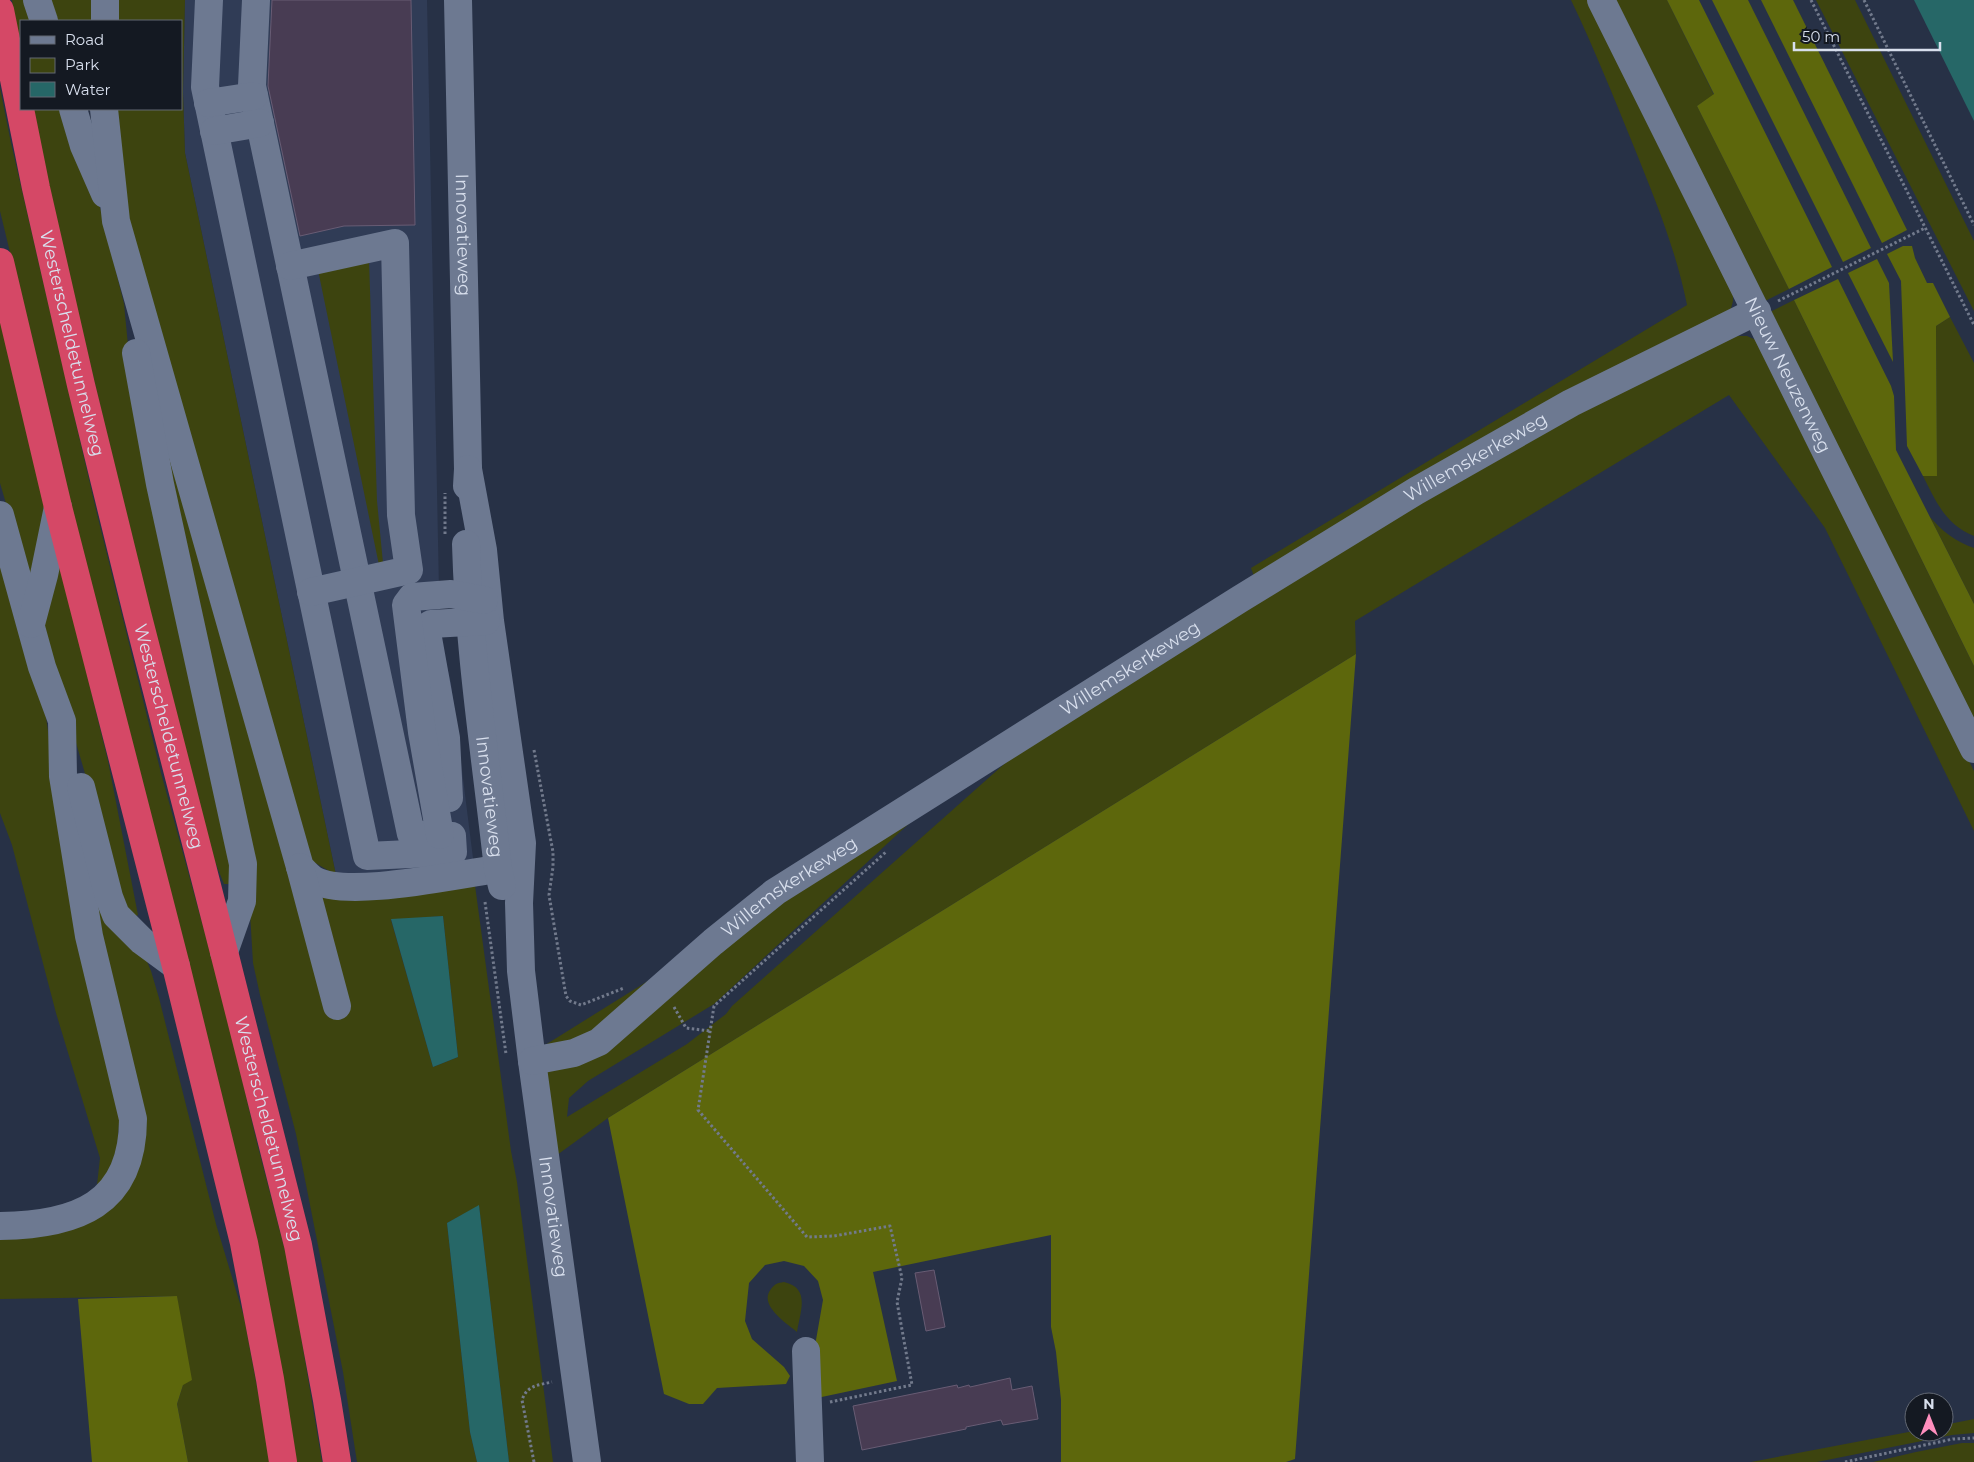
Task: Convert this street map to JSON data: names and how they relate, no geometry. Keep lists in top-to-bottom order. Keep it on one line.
{"streets":{"highway":["Westerscheldetunnelweg"],"street":["Innovatieweg","Nieuw Neuzenweg","Willemskerkeweg"]},"crossings":[["Innovatieweg","Willemskerkeweg"],["Nieuw Neuzenweg","Willemskerkeweg"]],"legend":["Road","Park","Water"],"scale_bar":"50 m","north":"top"}
